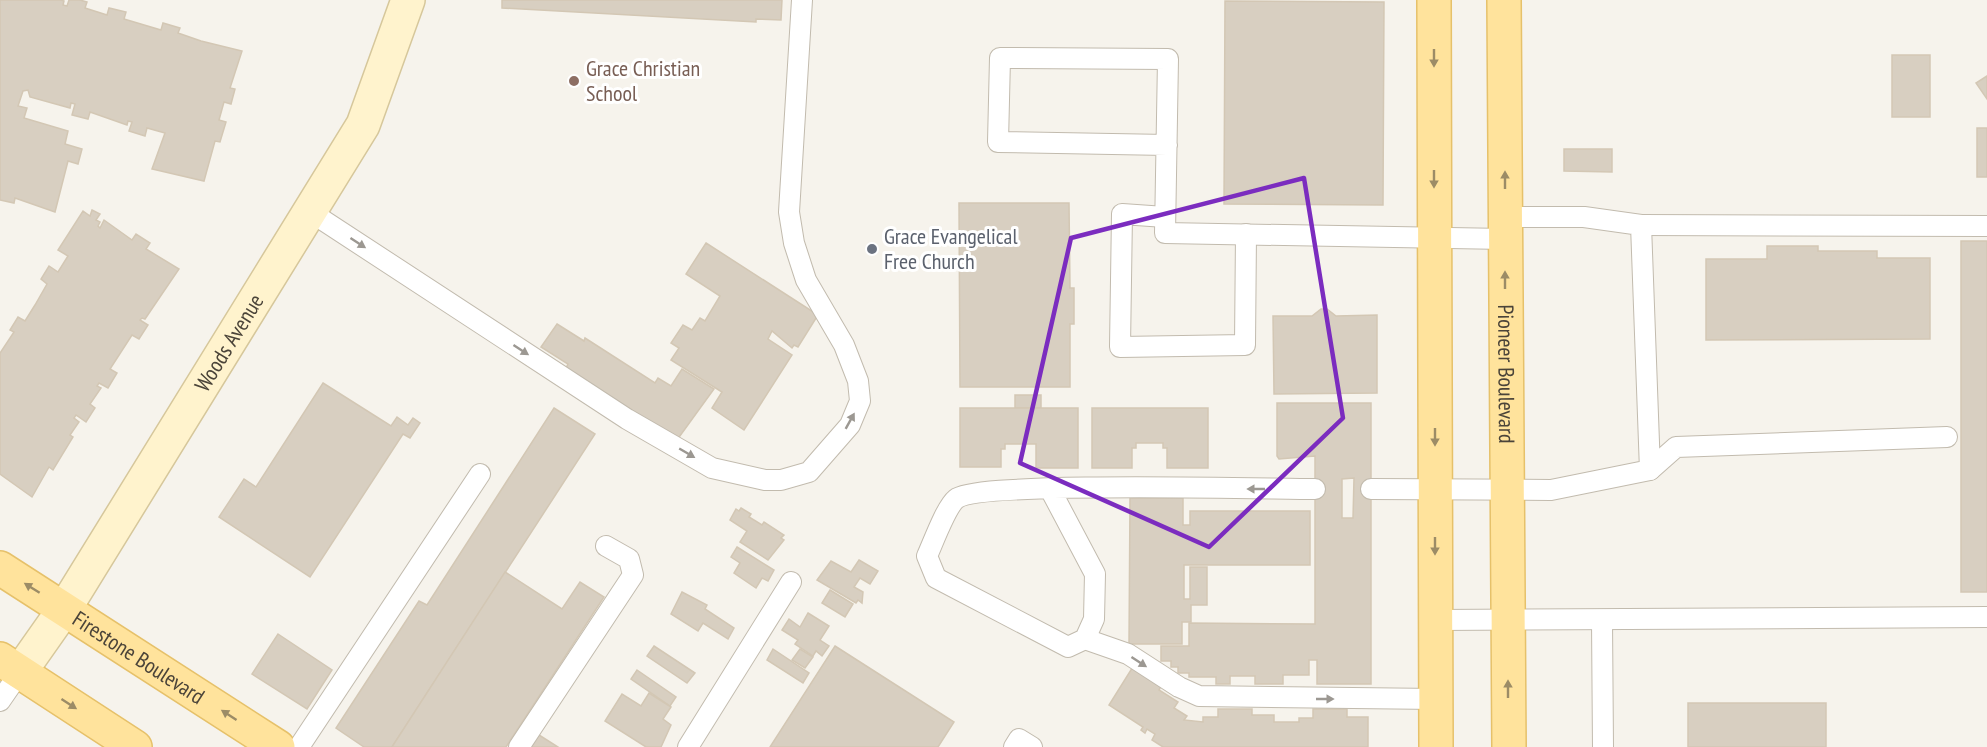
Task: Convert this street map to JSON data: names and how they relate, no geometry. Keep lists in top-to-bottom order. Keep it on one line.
{"streets":{"main road":["Pioneer Boulevard","Firestone Boulevard"],"street":["Woods Avenue"]},"crossings":[["Woods Avenue","Firestone Boulevard"]],"places":["Grace Christian School","Grace Evangelical Free Church"]}
